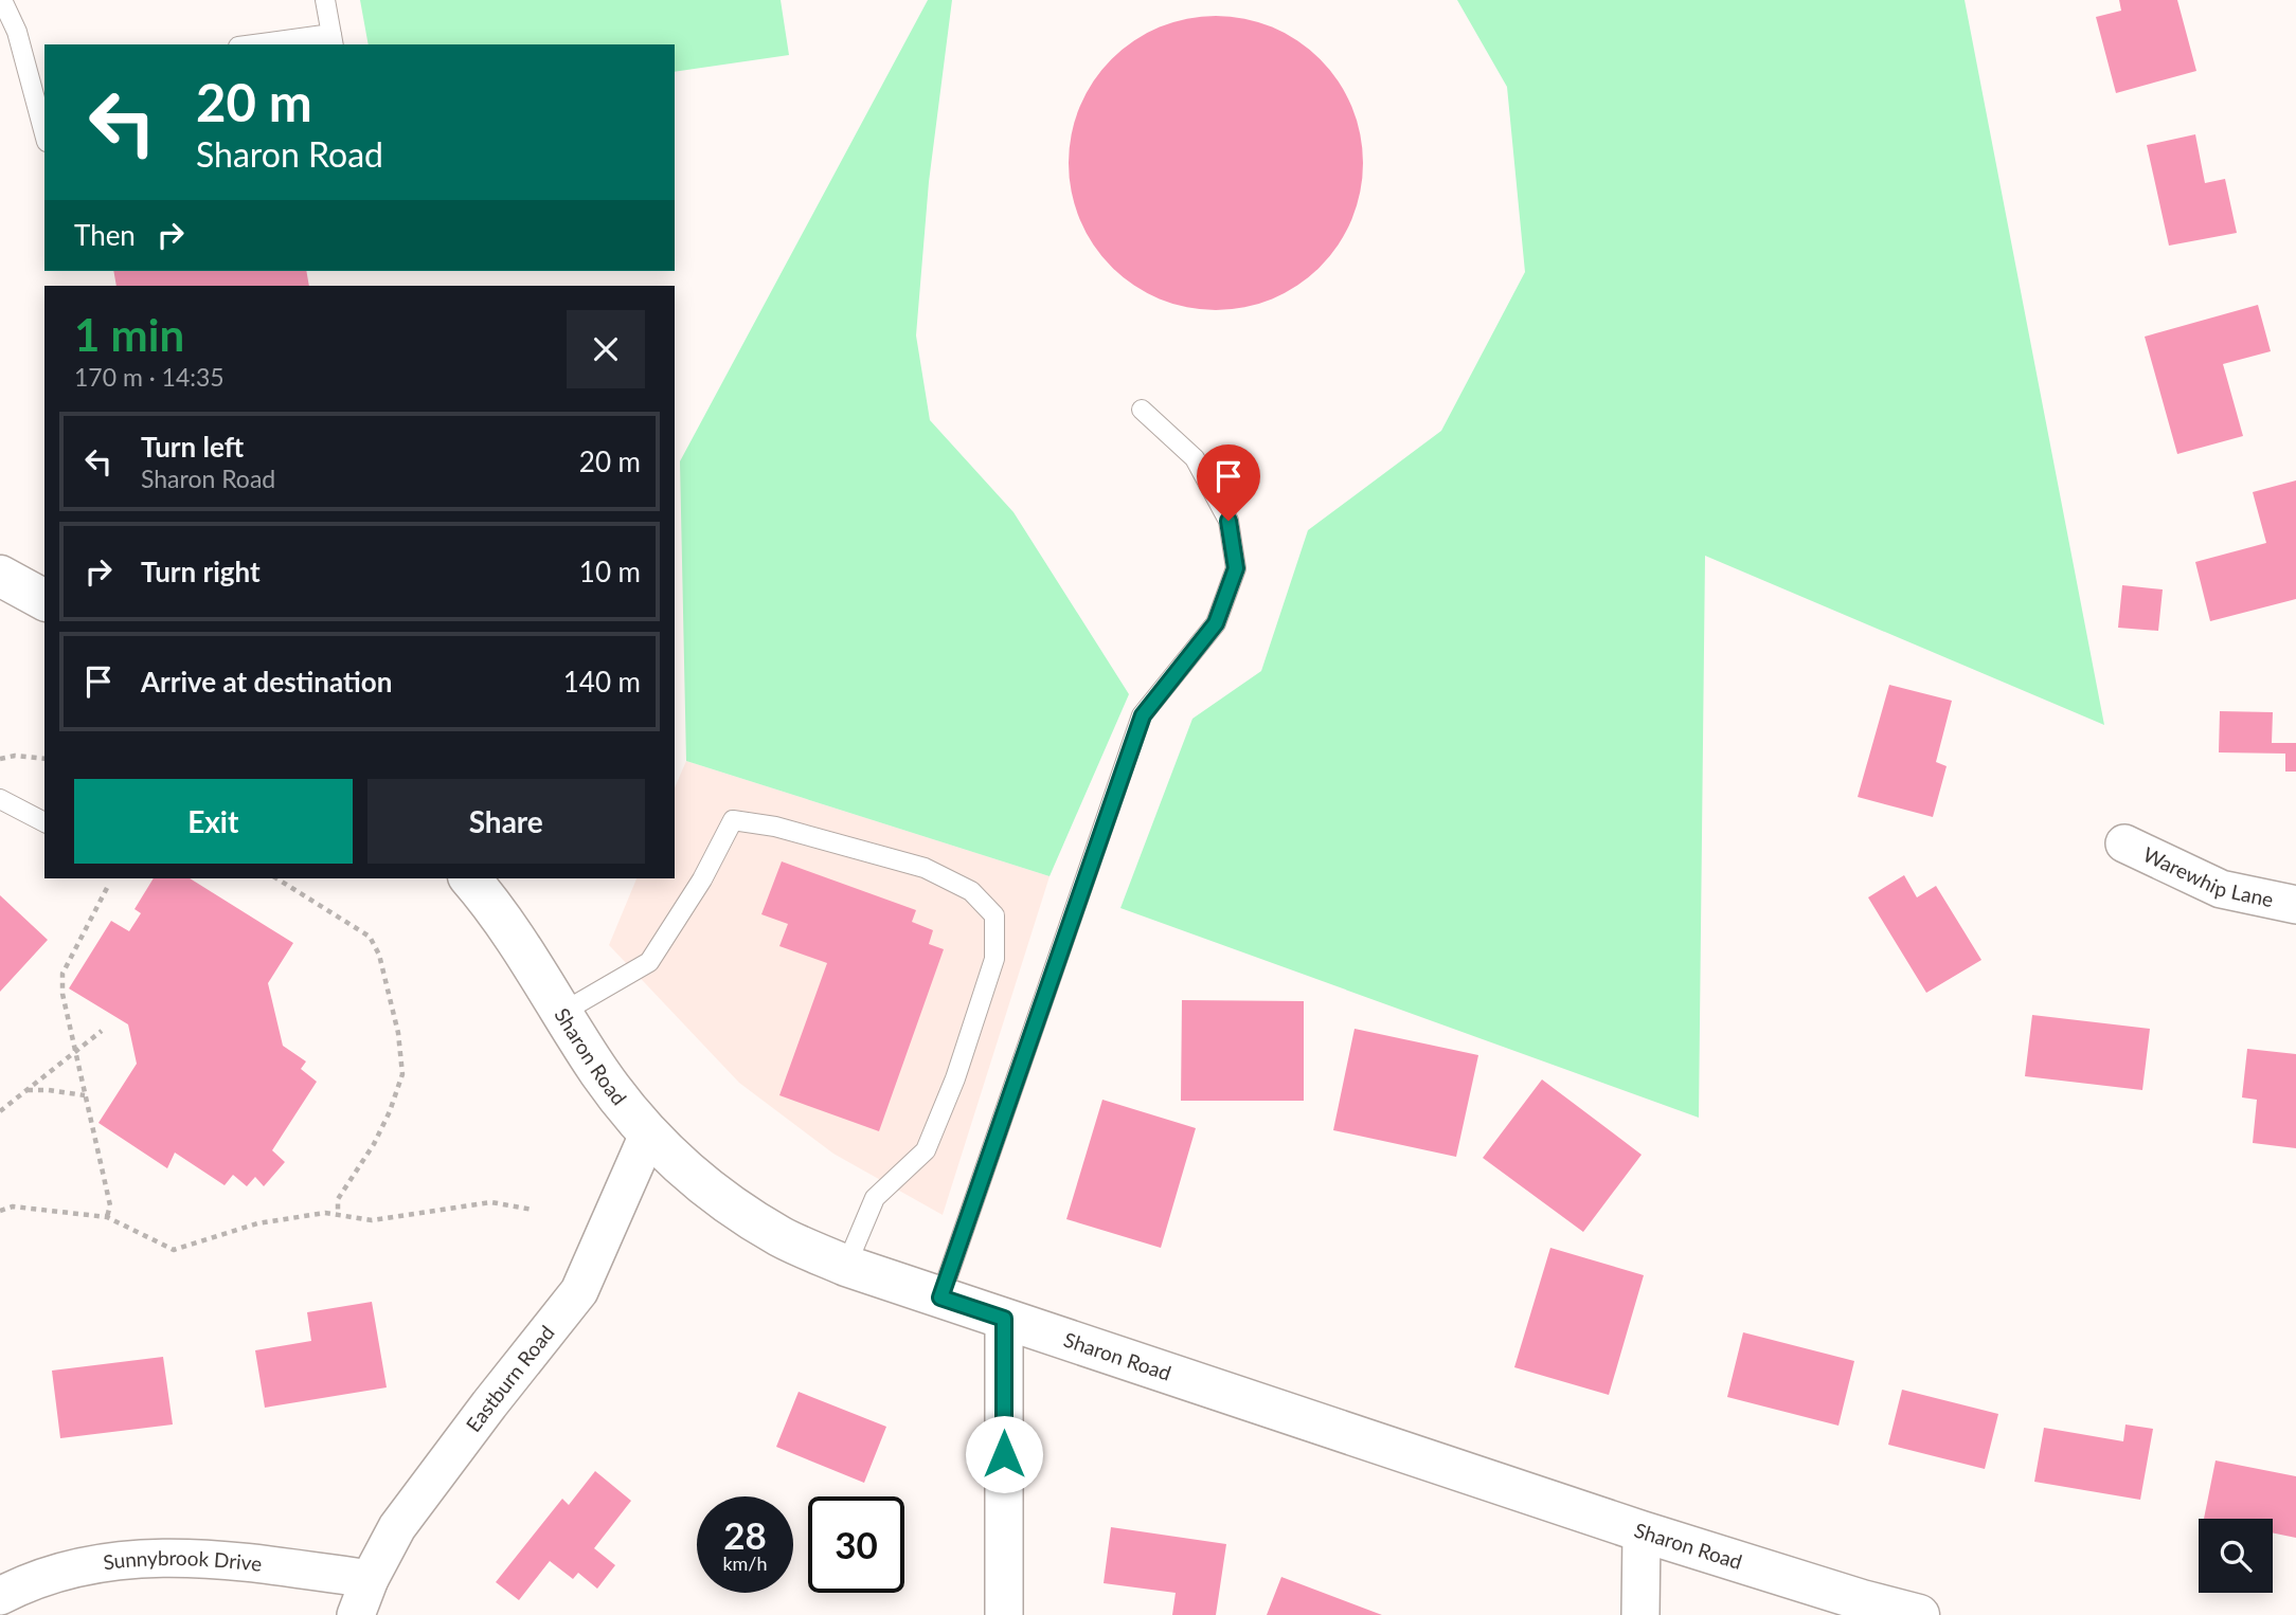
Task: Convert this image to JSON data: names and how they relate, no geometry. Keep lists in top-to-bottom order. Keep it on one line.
{"streets":{"main road":["Sharon Road"],"street":["Warewhip Lane","Eastburn Road","Sunnybrook Drive"]},"crossings":[["Sharon Road","Eastburn Road"],["Eastburn Road","Sunnybrook Drive"]],"page":{"turn":["20 m","Sharon Road"],"then":"Then","heading":["1 min","170 m · 14:35"],"list":[{"name":"Turn left","note":"Sharon Road","value":"20 m"},{"name":"Turn right","value":"10 m"},{"name":"Arrive at destination","value":"140 m"}],"buttons":["Exit","Share"],"speed":"28 km/h","limit":"30"}}
